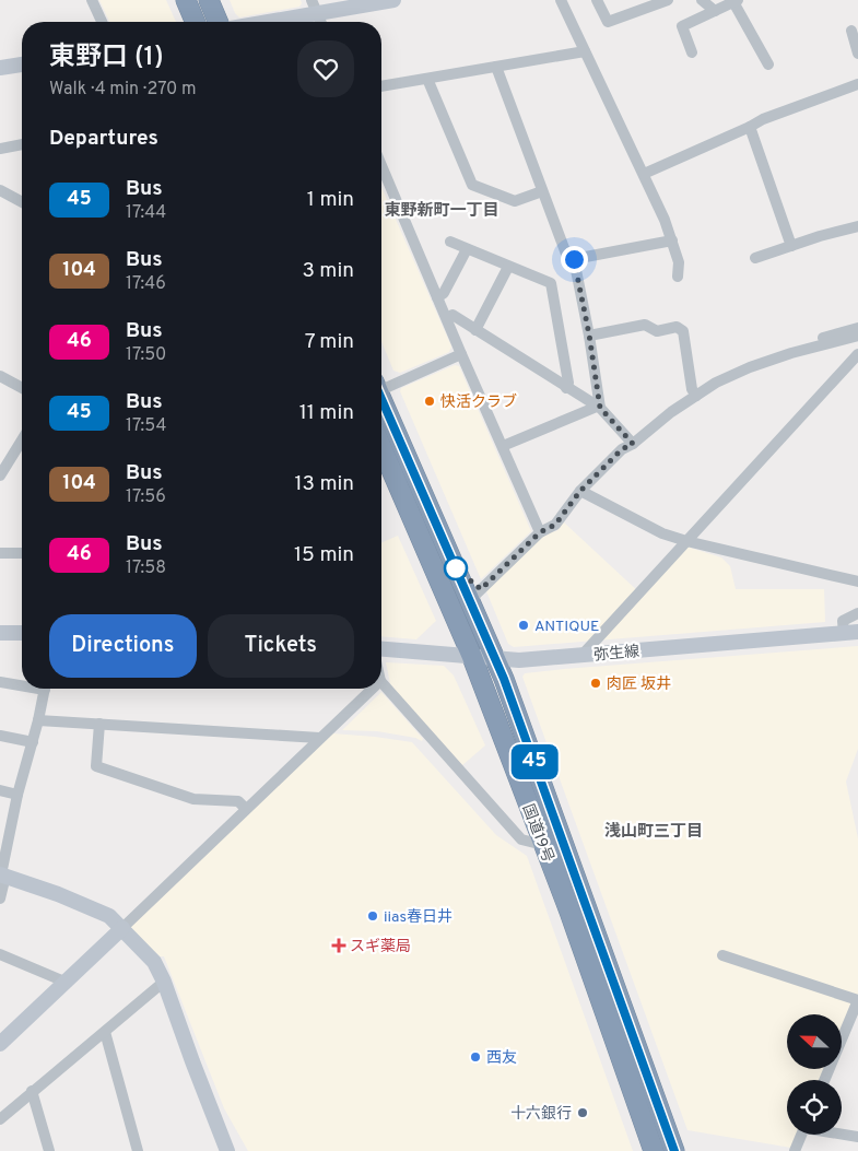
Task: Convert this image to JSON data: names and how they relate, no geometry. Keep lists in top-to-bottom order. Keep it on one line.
{"streets":{"highway":["国道19号"],"street":["弥生線"]},"crossings":[["弥生線","国道19号"]],"districts":["東野新町一丁目","浅山町三丁目"],"places":{"other":["快活クラブ","ANTIQUE","肉匠 坂井","iias春日井","西友","十六銀行"],"health":["スギ薬局"]},"lines":["bus line 45"],"north":"left","page":{"on_map":"45","heading":[["東野口 (1)","Walk · 4 min · 270 m"],"Departures"],"list":[{"mark":"45","name":"Bus","note":"17:44","value":"1 min"},{"mark":"104","name":"Bus","note":"17:46","value":"3 min"},{"mark":"46","name":"Bus","note":"17:50","value":"7 min"},{"mark":"45","name":"Bus","note":"17:54","value":"11 min"},{"mark":"104","name":"Bus","note":"17:56","value":"13 min"},{"mark":"46","name":"Bus","note":"17:58","value":"15 min"}],"buttons":["Directions","Tickets"]}}
